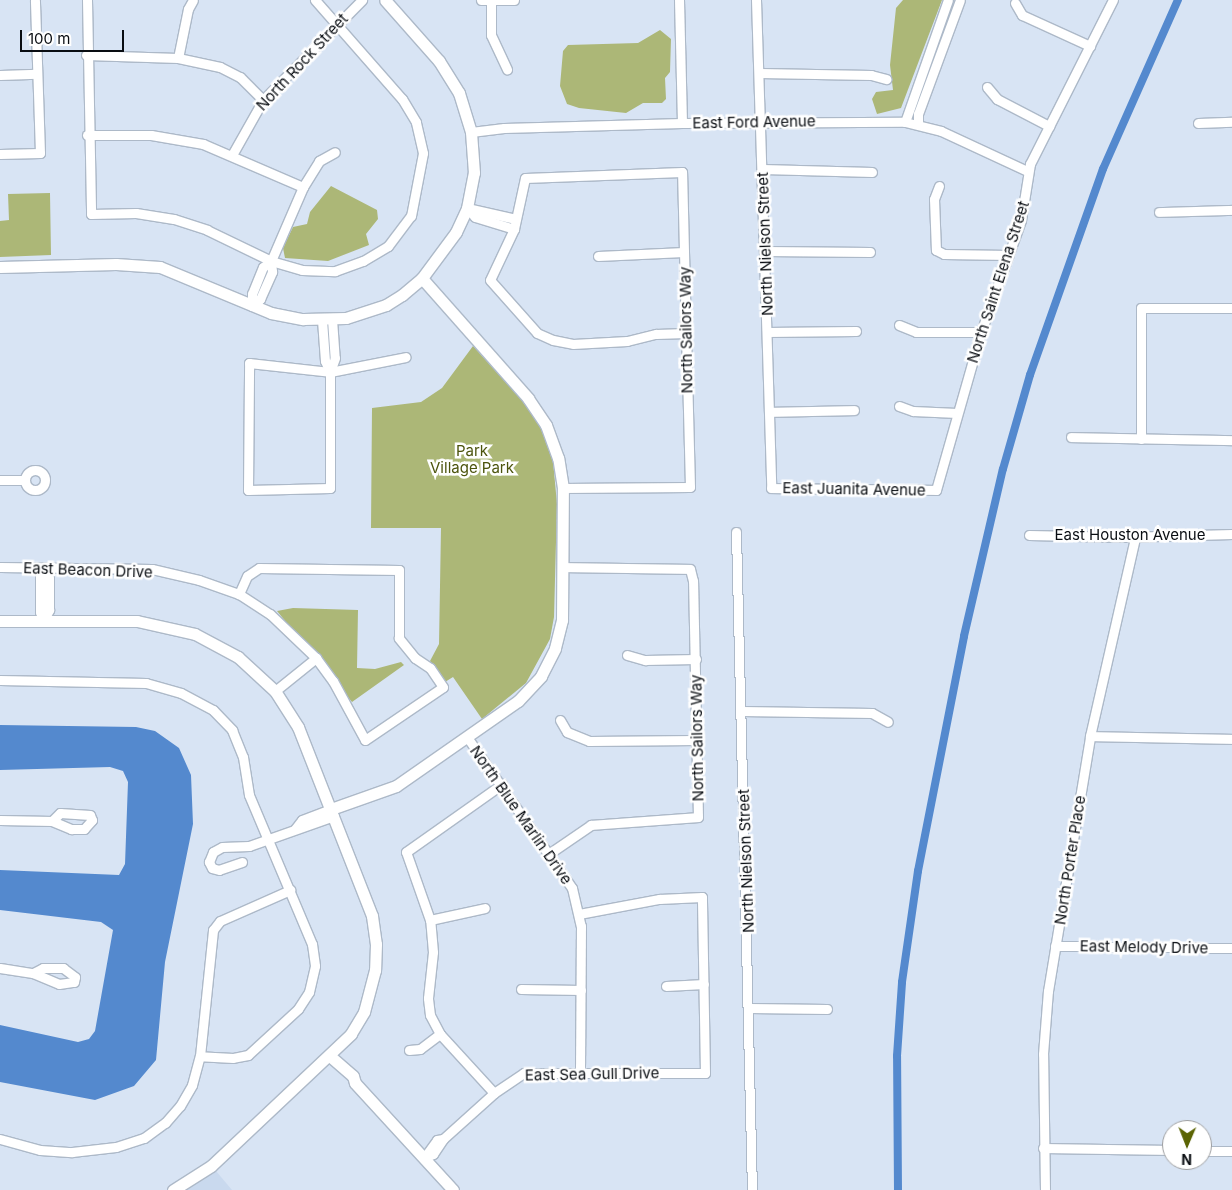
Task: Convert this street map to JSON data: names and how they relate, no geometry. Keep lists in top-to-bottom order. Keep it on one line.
{"streets":{"street":["North Rock Street","East Ford Avenue","North Nielson Street","North Saint Elena Street","North Sailors Way","East Juanita Avenue","East Houston Avenue","East Beacon Drive","North Blue Marlin Drive","North Porter Place","East Melody Drive","East Sea Gull Drive"]},"crossings":[["East Ford Avenue","North Nielson Street"],["East Ford Avenue","North Saint Elena Street"],["North Nielson Street","East Juanita Avenue"],["North Saint Elena Street","East Juanita Avenue"],["North Sailors Way","North Blue Marlin Drive"],["East Houston Avenue","North Porter Place"],["North Blue Marlin Drive","East Sea Gull Drive"],["North Porter Place","East Melody Drive"]],"parks":["Park Village Park"],"scale_bar":"100 m","north":"bottom"}
